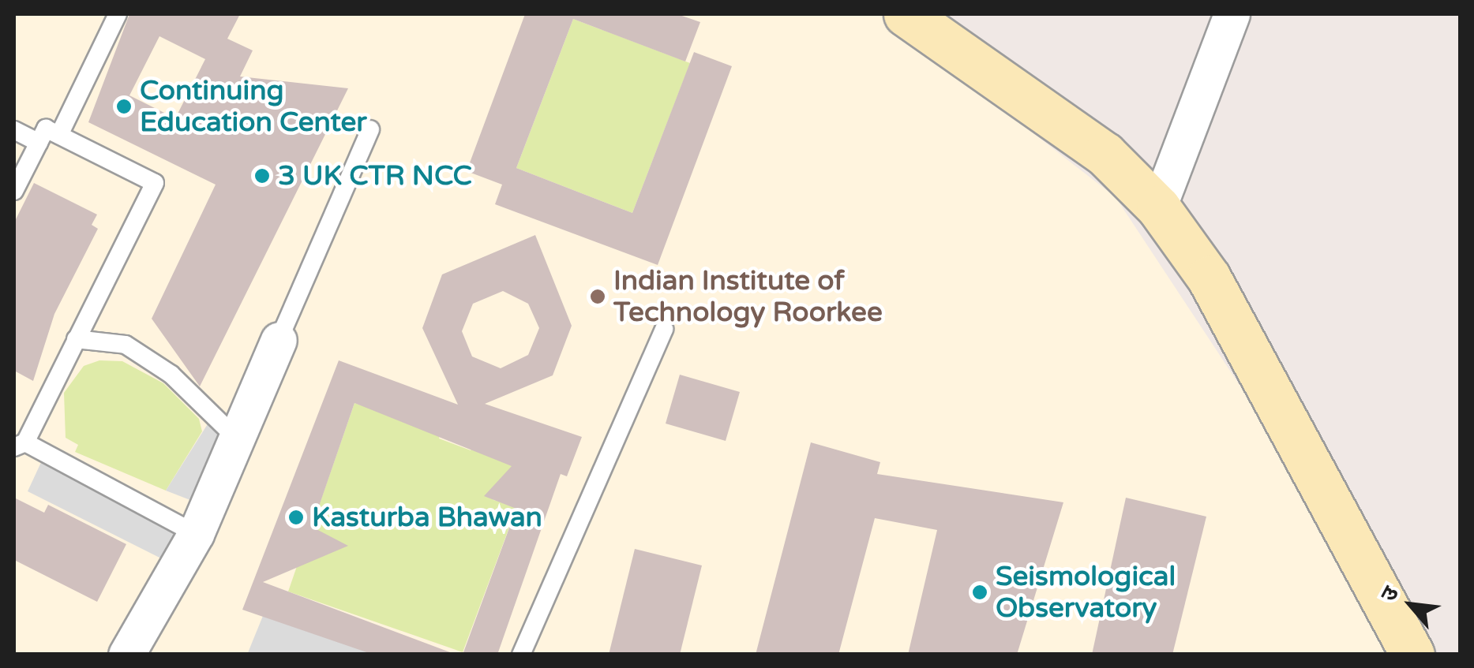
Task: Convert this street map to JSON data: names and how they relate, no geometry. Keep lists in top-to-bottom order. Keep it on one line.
{"places":["Continuing Education Center","3 UK CTR NCC","Indian Institute of Technology Roorkee","Kasturba Bhawan","Seismological Observatory"],"north":"top left"}
